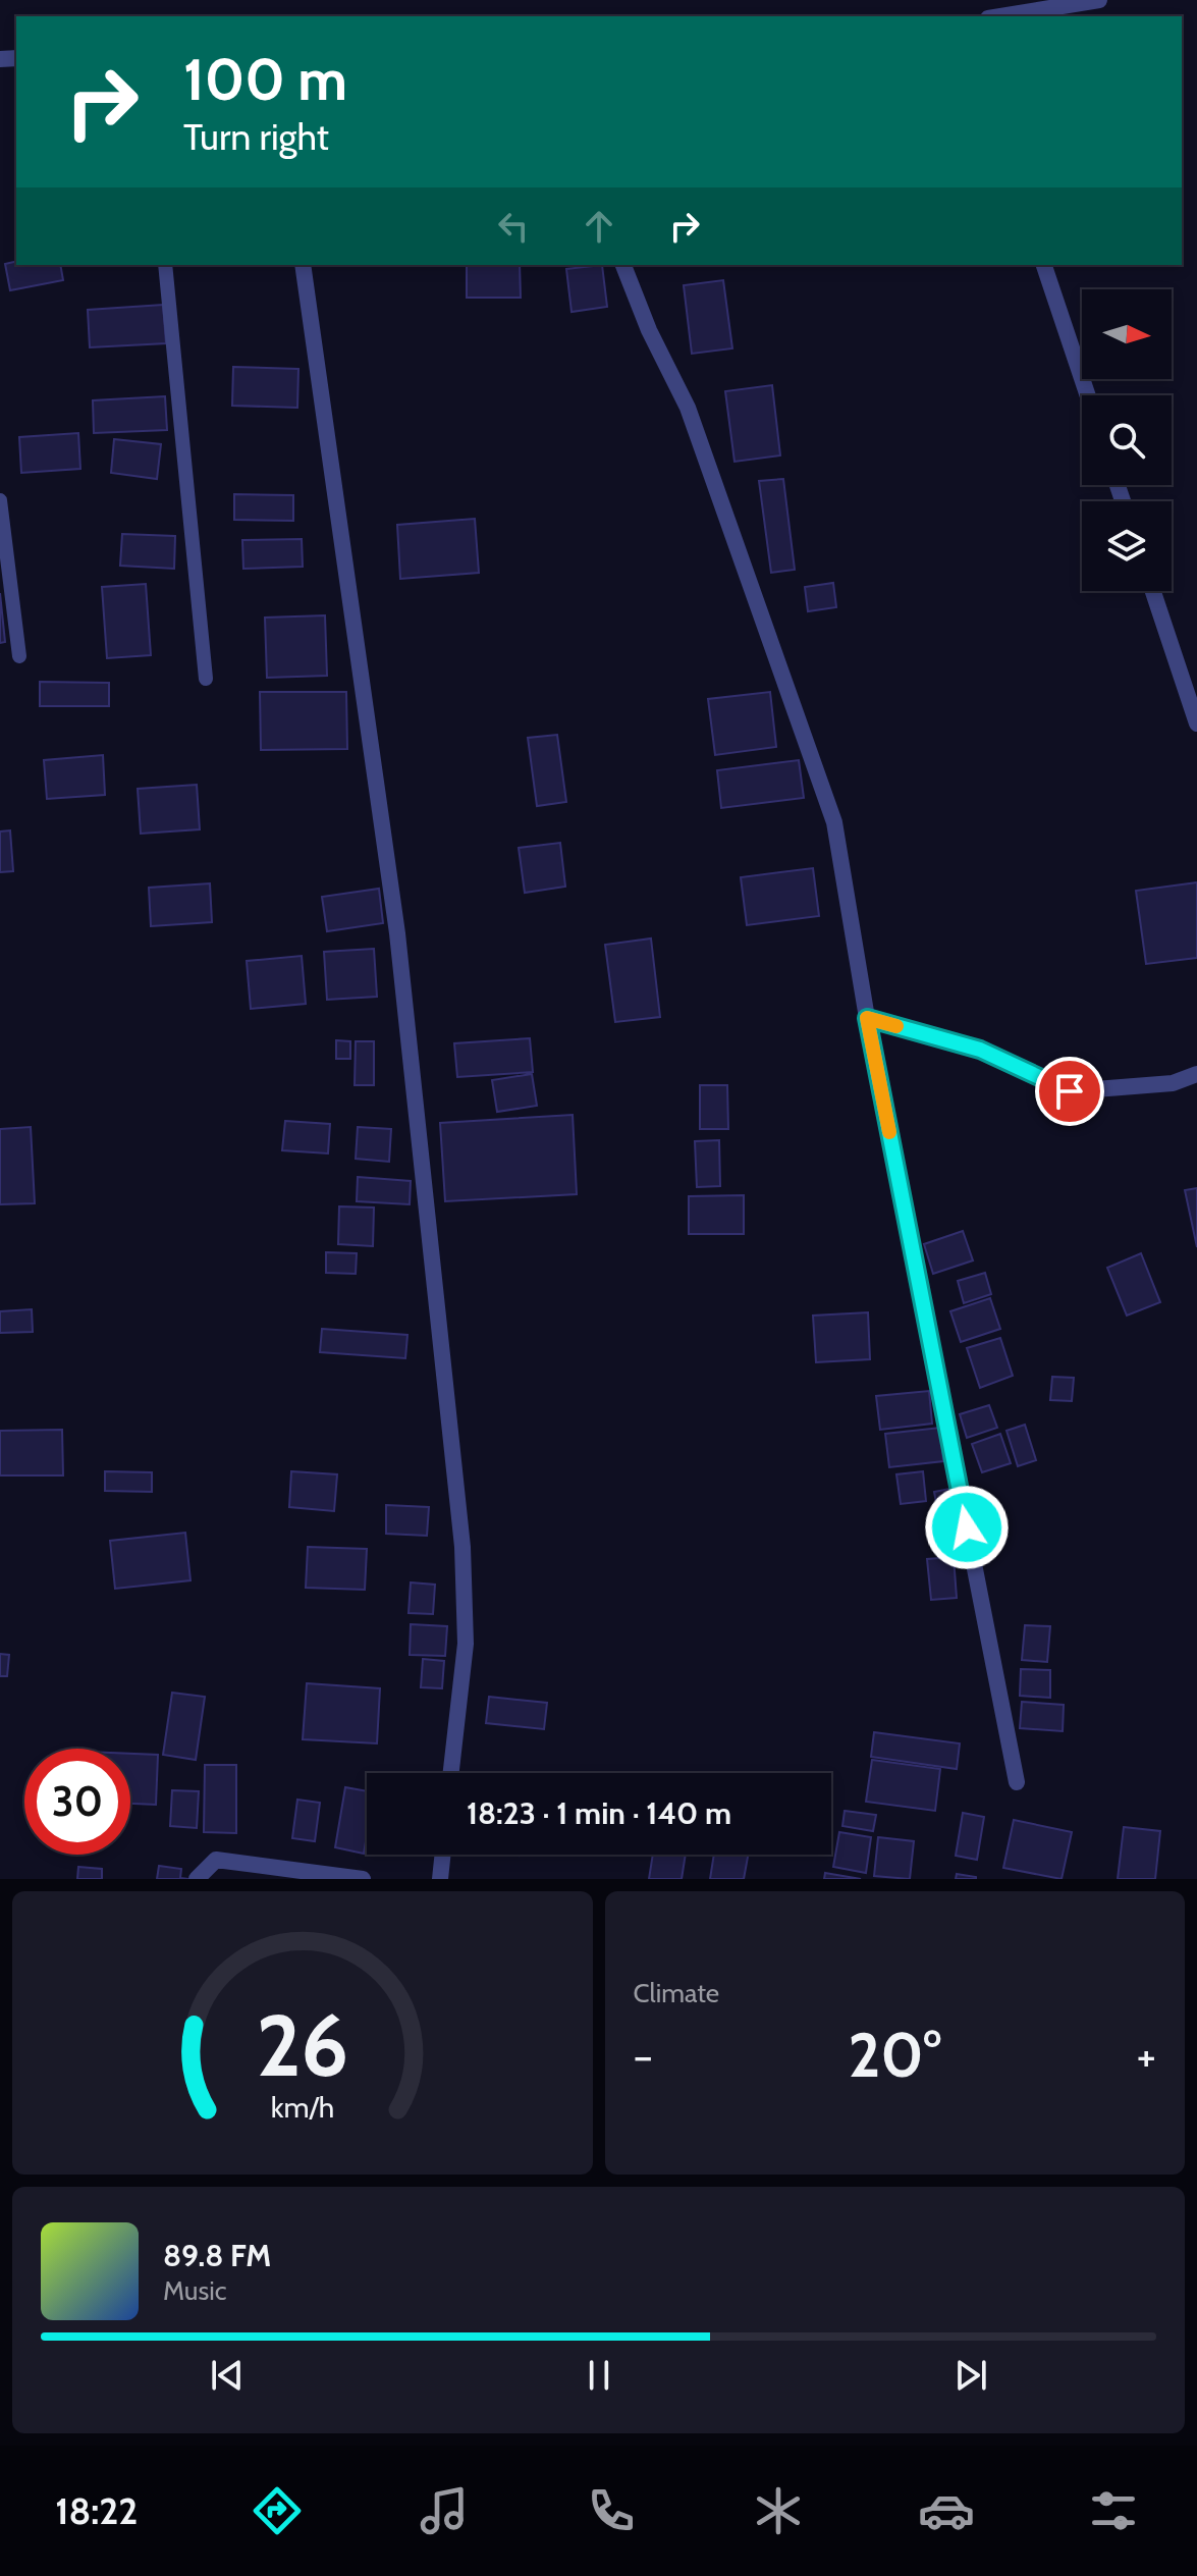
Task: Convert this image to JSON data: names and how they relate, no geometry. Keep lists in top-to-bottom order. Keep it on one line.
{"north":"right","page":{"turn":["100 m","Turn right"],"limit":"30","trip":"18:23 · 1 min · 140 m","tile":"Climate","heat":["−","20°","+"],"song":["89.8 FM","Music"],"tabs":"18:22","gauge":["26","km/h"]}}
